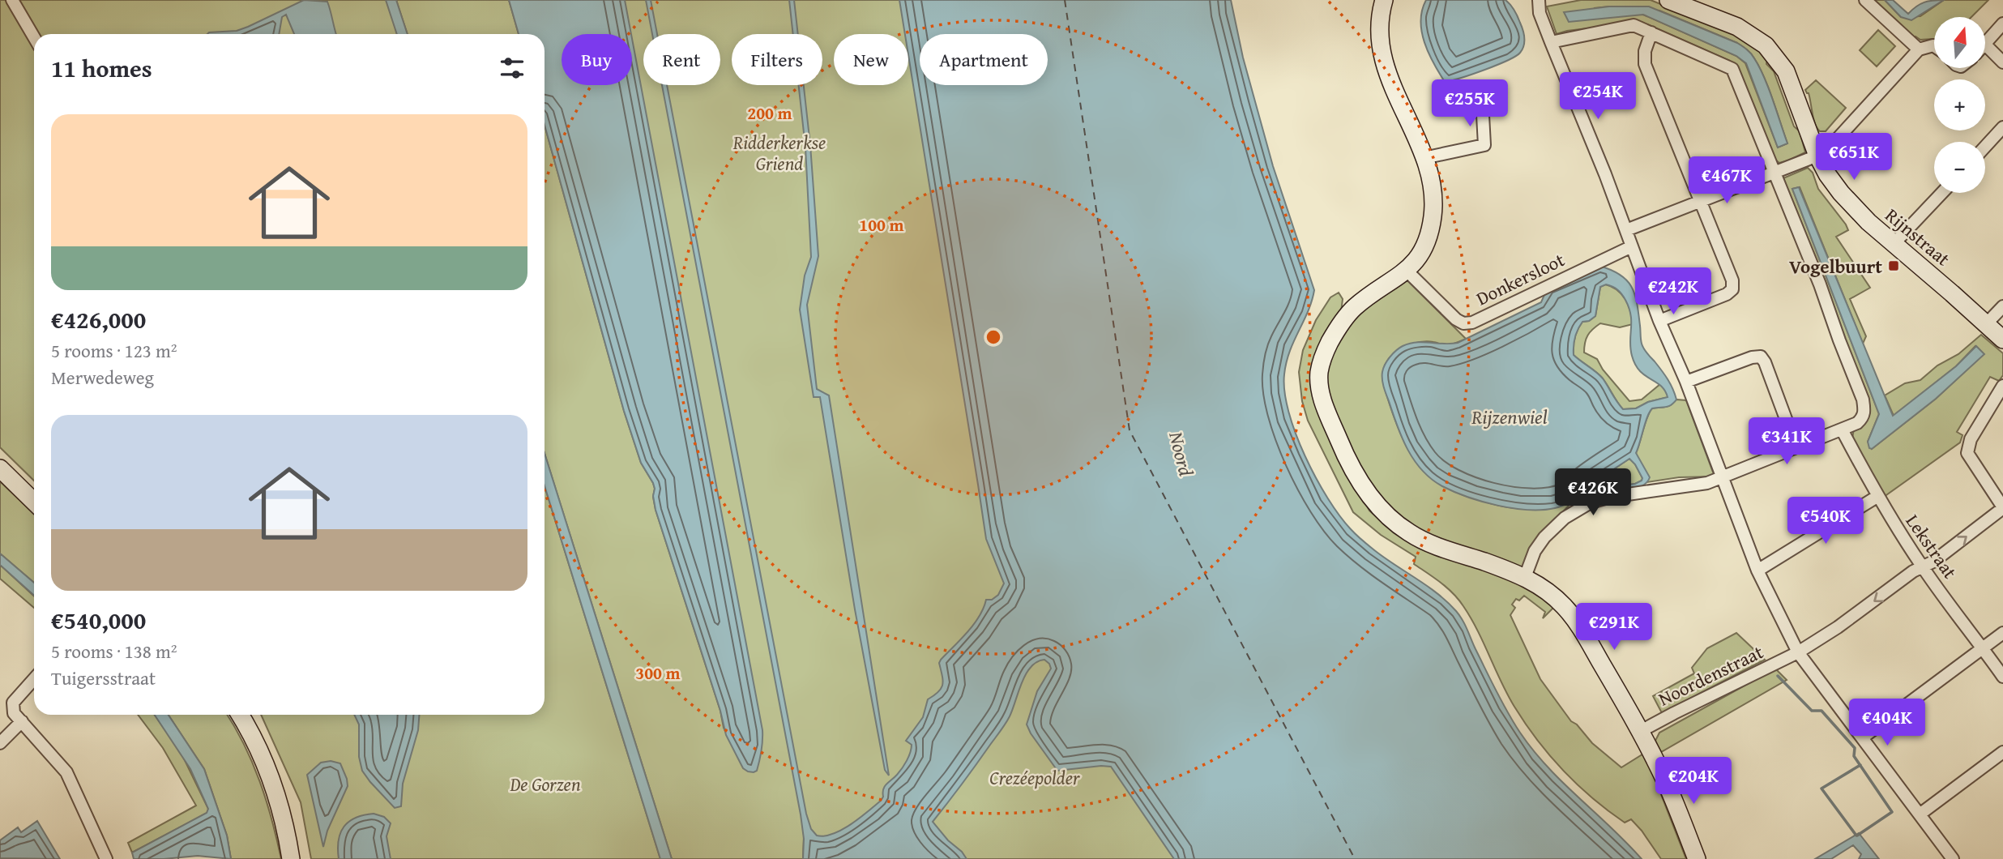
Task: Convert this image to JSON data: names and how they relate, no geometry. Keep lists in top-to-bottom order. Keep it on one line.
{"streets":{"street":["Rijnstraat","Donkersloot","Lekstraat","Noordenstraat"]},"crossings":[["Lekstraat","Noordenstraat"]],"water":["Rijzenwiel","Noord"],"parks":["Ridderkerkse Griend","Crezéepolder","De Gorzen"],"places":{"transit":["Vogelbuurt"]},"north":"top","page":{"map_buttons":["+","−"],"chip":["Buy","Rent","Filters","New","Apartment"],"heading":"11 homes","price":["€254K","€255K","€651K","€467K","€242K","€341K","€426K","€540K","€291K","€404K","€204K"],"list":[{"name":"€426,000","note":"5 rooms · 123 m² · Merwedeweg"},{"name":"€540,000","note":"5 rooms · 138 m² · Tuigersstraat"}]},"rings":["200 m","100 m","300 m"]}
